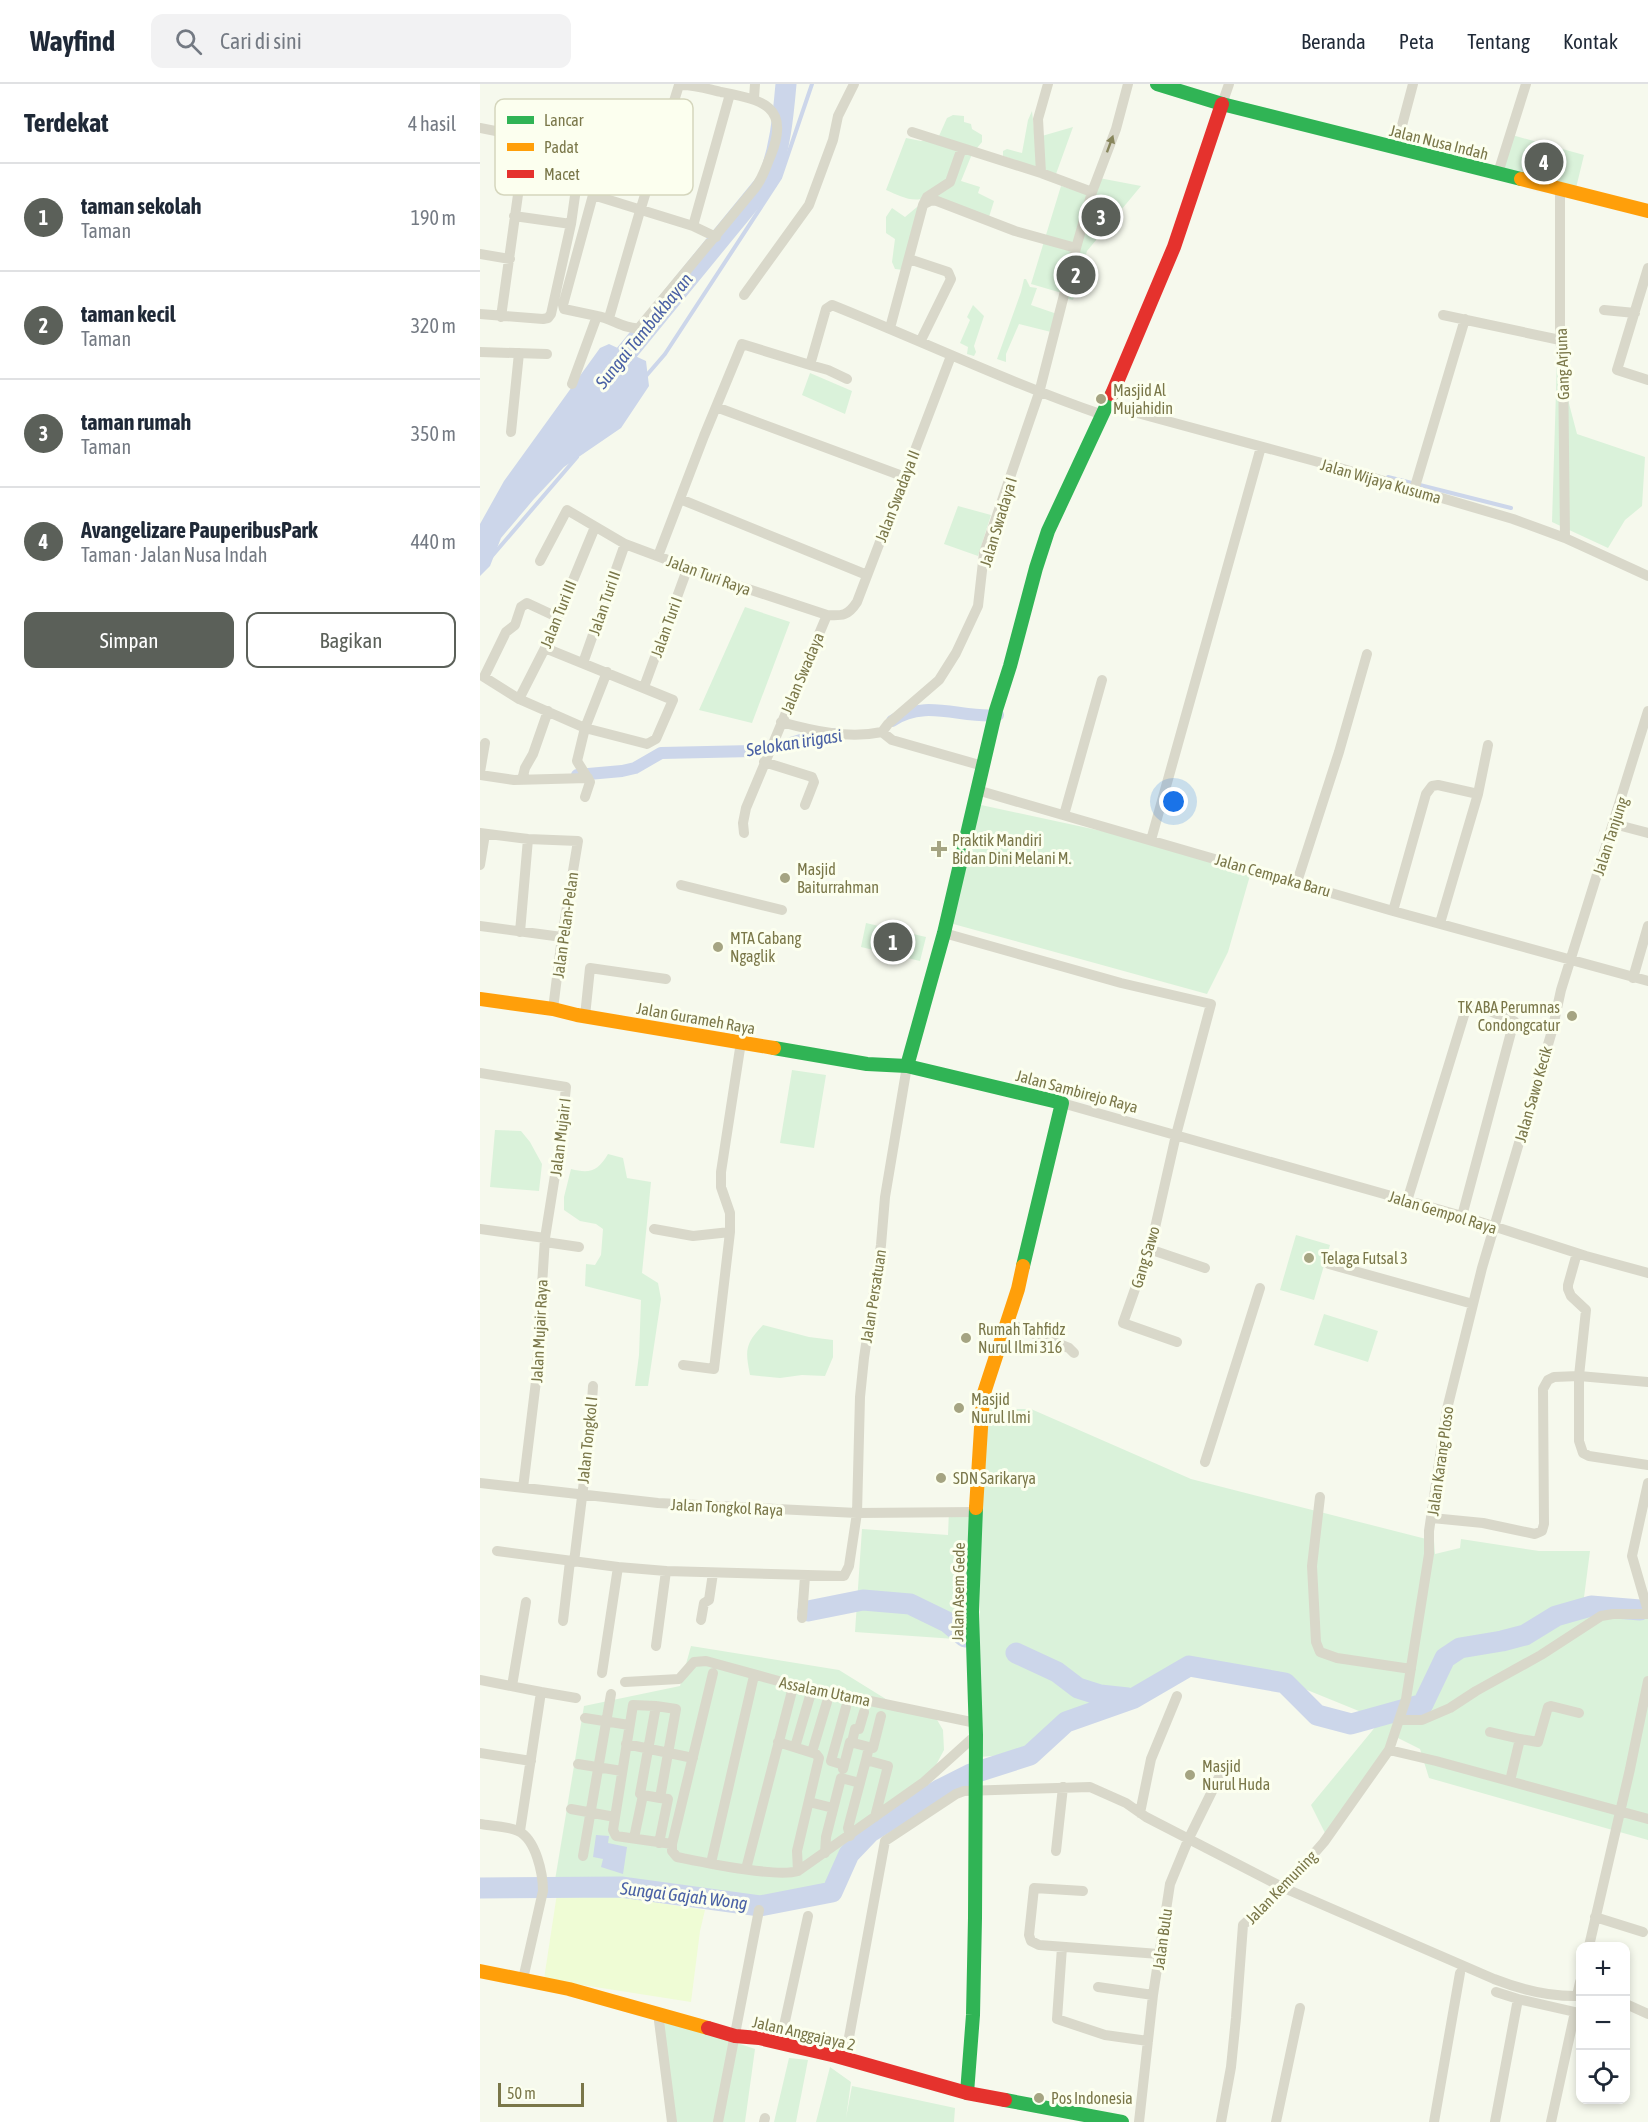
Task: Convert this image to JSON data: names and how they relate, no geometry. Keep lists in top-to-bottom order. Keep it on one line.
{"streets":{"street":["Jalan Nusa Indah","Gang Arjuna","Jalan Wijaya Kusuma","Jalan Swadaya II","Jalan Swadaya I","Jalan Turi Raya","Jalan Turi II","Jalan Turi III","Jalan Turi I","Jalan Swadaya","Jalan Tanjung","Jalan Cempaka Baru","Jalan Pelan-Pelan","Jalan Gurameh Raya","Jalan Sambirejo Raya","Jalan Sawo Kecik","Jalan Mujair I","Jalan Gempol Raya","Gang Sawo","Jalan Persatuan","Jalan Mujair Raya","Jalan Tongkol I","Jalan Karang Ploso","Jalan Tongkol Raya","Jalan Asem Gede","Assalam Utama","Jalan Kemuning","Jalan Bulu","Jalan Anggajaya 2"]},"crossings":[["Jalan Nusa Indah","Gang Arjuna"],["Gang Arjuna","Jalan Wijaya Kusuma"],["Jalan Wijaya Kusuma","Jalan Swadaya II"],["Jalan Wijaya Kusuma","Jalan Swadaya I"],["Jalan Swadaya II","Jalan Turi Raya"],["Jalan Swadaya II","Jalan Swadaya"],["Jalan Turi Raya","Jalan Turi II"],["Jalan Turi Raya","Jalan Turi III"],["Jalan Turi Raya","Jalan Turi I"],["Jalan Turi Raya","Jalan Swadaya"],["Jalan Tanjung","Jalan Cempaka Baru"],["Jalan Tanjung","Jalan Sawo Kecik"],["Jalan Cempaka Baru","Jalan Sawo Kecik"],["Jalan Pelan-Pelan","Jalan Gurameh Raya"],["Jalan Gurameh Raya","Jalan Sambirejo Raya"],["Jalan Gurameh Raya","Jalan Persatuan"],["Jalan Sambirejo Raya","Jalan Gempol Raya"],["Jalan Sambirejo Raya","Gang Sawo"],["Jalan Sambirejo Raya","Jalan Persatuan"],["Jalan Sambirejo Raya","Jalan Asem Gede"],["Jalan Sawo Kecik","Jalan Gempol Raya"],["Jalan Sawo Kecik","Jalan Karang Ploso"],["Jalan Mujair I","Jalan Mujair Raya"],["Jalan Gempol Raya","Jalan Karang Ploso"],["Jalan Persatuan","Jalan Tongkol Raya"],["Jalan Mujair Raya","Jalan Tongkol Raya"],["Jalan Tongkol I","Jalan Tongkol Raya"],["Jalan Karang Ploso","Jalan Kemuning"],["Jalan Tongkol Raya","Jalan Asem Gede"],["Jalan Asem Gede","Assalam Utama"],["Jalan Asem Gede","Jalan Anggajaya 2"]],"water":["Sungai Tambakbayan","Selokan irigasi","Sungai Gajah Wong"],"places":{"other":["Masjid Al Mujahidin","Masjid Baiturrahman","MTA Cabang Ngaglik","TK ABA Perumnas Condongcatur","Telaga Futsal 3","Rumah Tahfidz Nurul Ilmi 316","Masjid Nurul Ilmi","SDN Sarikarya","Masjid Nurul Huda","Pos Indonesia"],"health":["Praktik Mandiri Bidan Dini Melani M."]},"legend":["Lancar","Padat","Macet"],"scale_bar":"50 m","page":{"header":"Wayfind","search":"Cari di sini","nav":["Beranda","Peta","Tentang","Kontak"],"heading":["Terdekat","4 hasil"],"pins":["4","3","2","1"],"list":[{"mark":"1","name":"taman sekolah","note":"Taman","value":"190 m"},{"mark":"2","name":"taman kecil","note":"Taman","value":"320 m"},{"mark":"3","name":"taman rumah","note":"Taman","value":"350 m"},{"mark":"4","name":"Avangelizare PauperibusPark","note":"Taman · Jalan Nusa Indah","value":"440 m"}],"buttons":["Simpan","Bagikan"],"map_buttons":["+","−"],"scale":"50 m"}}
